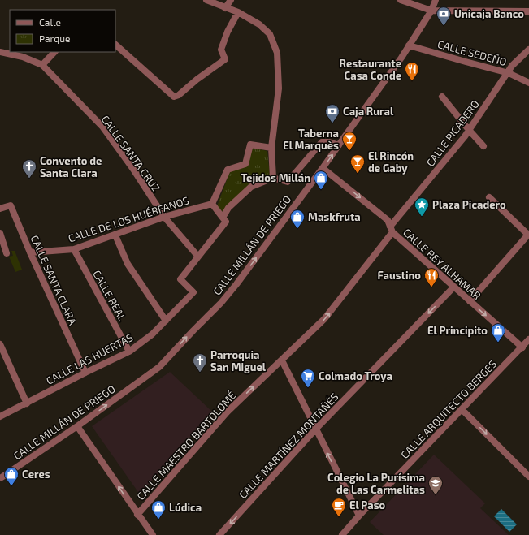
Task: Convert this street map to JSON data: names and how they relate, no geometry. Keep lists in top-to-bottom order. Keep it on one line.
{"streets":{"street":["CALLE SEDEÑO","CALLE PICADERO","CALLE SANTA CRUZ","CALLE DE LOS HUÉRFANOS","CALLE MILLÁN DE PRIEGO","CALLE REY ALHAMAR","CALLE SANTA CLARA","CALLE REAL","CALLE LAS HUERTAS","CALLE ARQUITECTO BERGES","CALLE MAESTRO BARTOLOMÉ","CALLE MARTÍNEZ MONTAÑÉS"]},"crossings":[["CALLE SEDEÑO","CALLE PICADERO"],["CALLE SEDEÑO","CALLE MILLÁN DE PRIEGO"],["CALLE PICADERO","CALLE REY ALHAMAR"],["CALLE PICADERO","CALLE MAESTRO BARTOLOMÉ"],["CALLE SANTA CRUZ","CALLE DE LOS HUÉRFANOS"],["CALLE SANTA CRUZ","CALLE LAS HUERTAS"],["CALLE DE LOS HUÉRFANOS","CALLE SANTA CLARA"],["CALLE DE LOS HUÉRFANOS","CALLE REAL"],["CALLE MILLÁN DE PRIEGO","CALLE REY ALHAMAR"],["CALLE REY ALHAMAR","CALLE ARQUITECTO BERGES"],["CALLE REY ALHAMAR","CALLE MAESTRO BARTOLOMÉ"],["CALLE REY ALHAMAR","CALLE MARTÍNEZ MONTAÑÉS"],["CALLE SANTA CLARA","CALLE LAS HUERTAS"],["CALLE REAL","CALLE LAS HUERTAS"]],"one_way":["CALLE MILLÁN DE PRIEGO","CALLE REY ALHAMAR","CALLE MAESTRO BARTOLOMÉ","CALLE MARTÍNEZ MONTAÑÉS"],"places":{"bank":["Unicaja Banco","Caja Rural"],"restaurant":["Restaurante Casa Conde","Faustino"],"bar":["Taberna El Marquès","El Rincón de Gaby"],"church":["Convento de Santa Clara","Parroquia San Miguel"],"shop":["Tejidos Millán","Maskfruta","El Principito","Ceres","Lúdica"],"place":["Plaza Picadero"],"supermarket":["Colmado Troya"],"school or university":["Colegio La Purísima de Las Carmelitas"],"cafe":["El Paso"]},"legend":["Calle","Parque"]}
